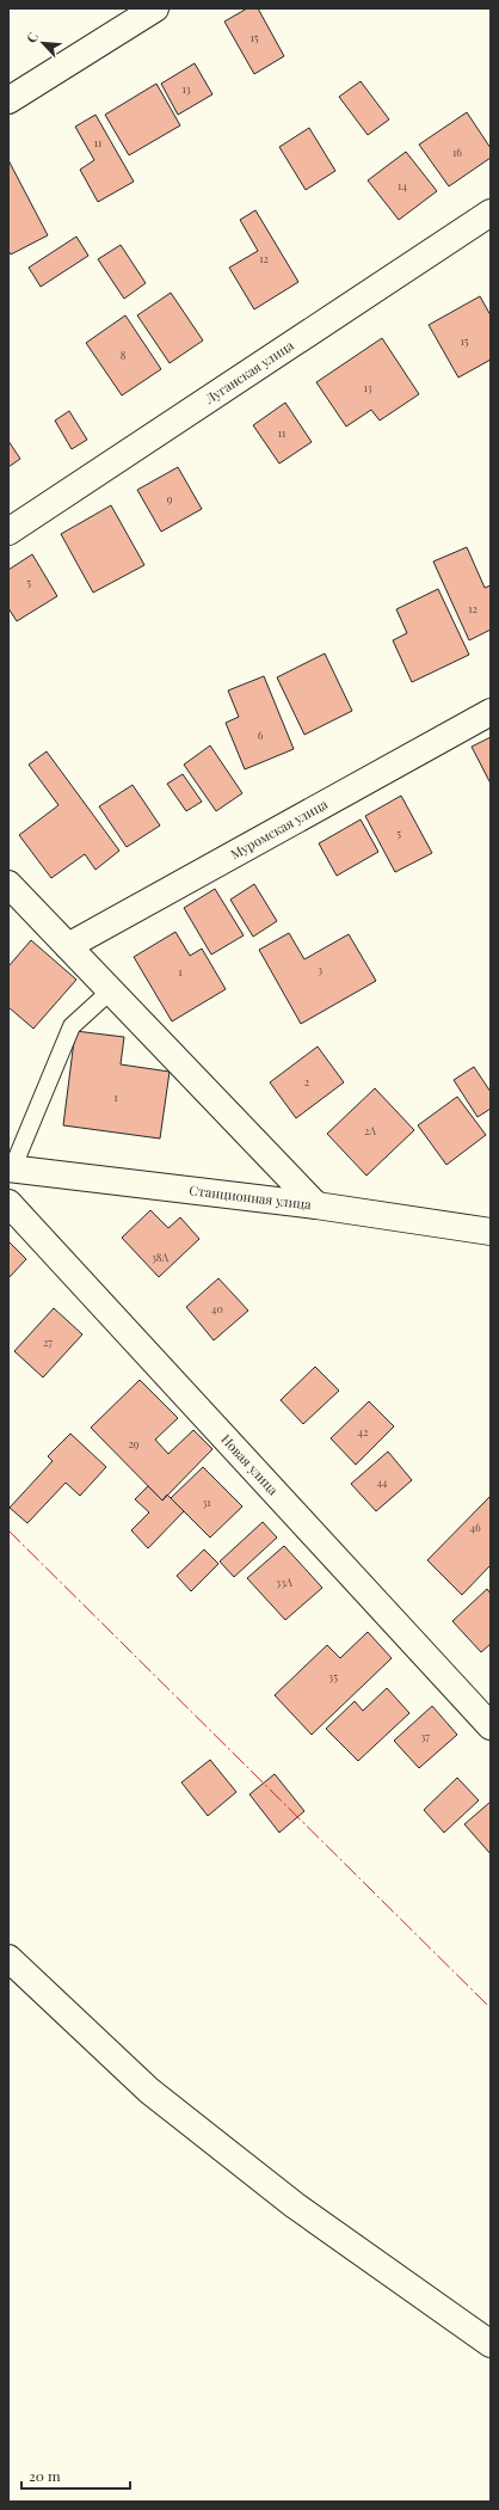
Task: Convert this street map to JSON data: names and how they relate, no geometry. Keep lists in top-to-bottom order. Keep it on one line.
{"streets":{"street":["Луганская улица","Муромская улица","Станционная улица","Новая улица"]},"house_numbers":["15","13","11","16","14","12","15","8","13","11","9","5","12","6","5","3","1","2","1","2А","38А","40","27","42","29","44","31","46","33А","35","37"],"scale_bar":"20 m","north":"top left"}
